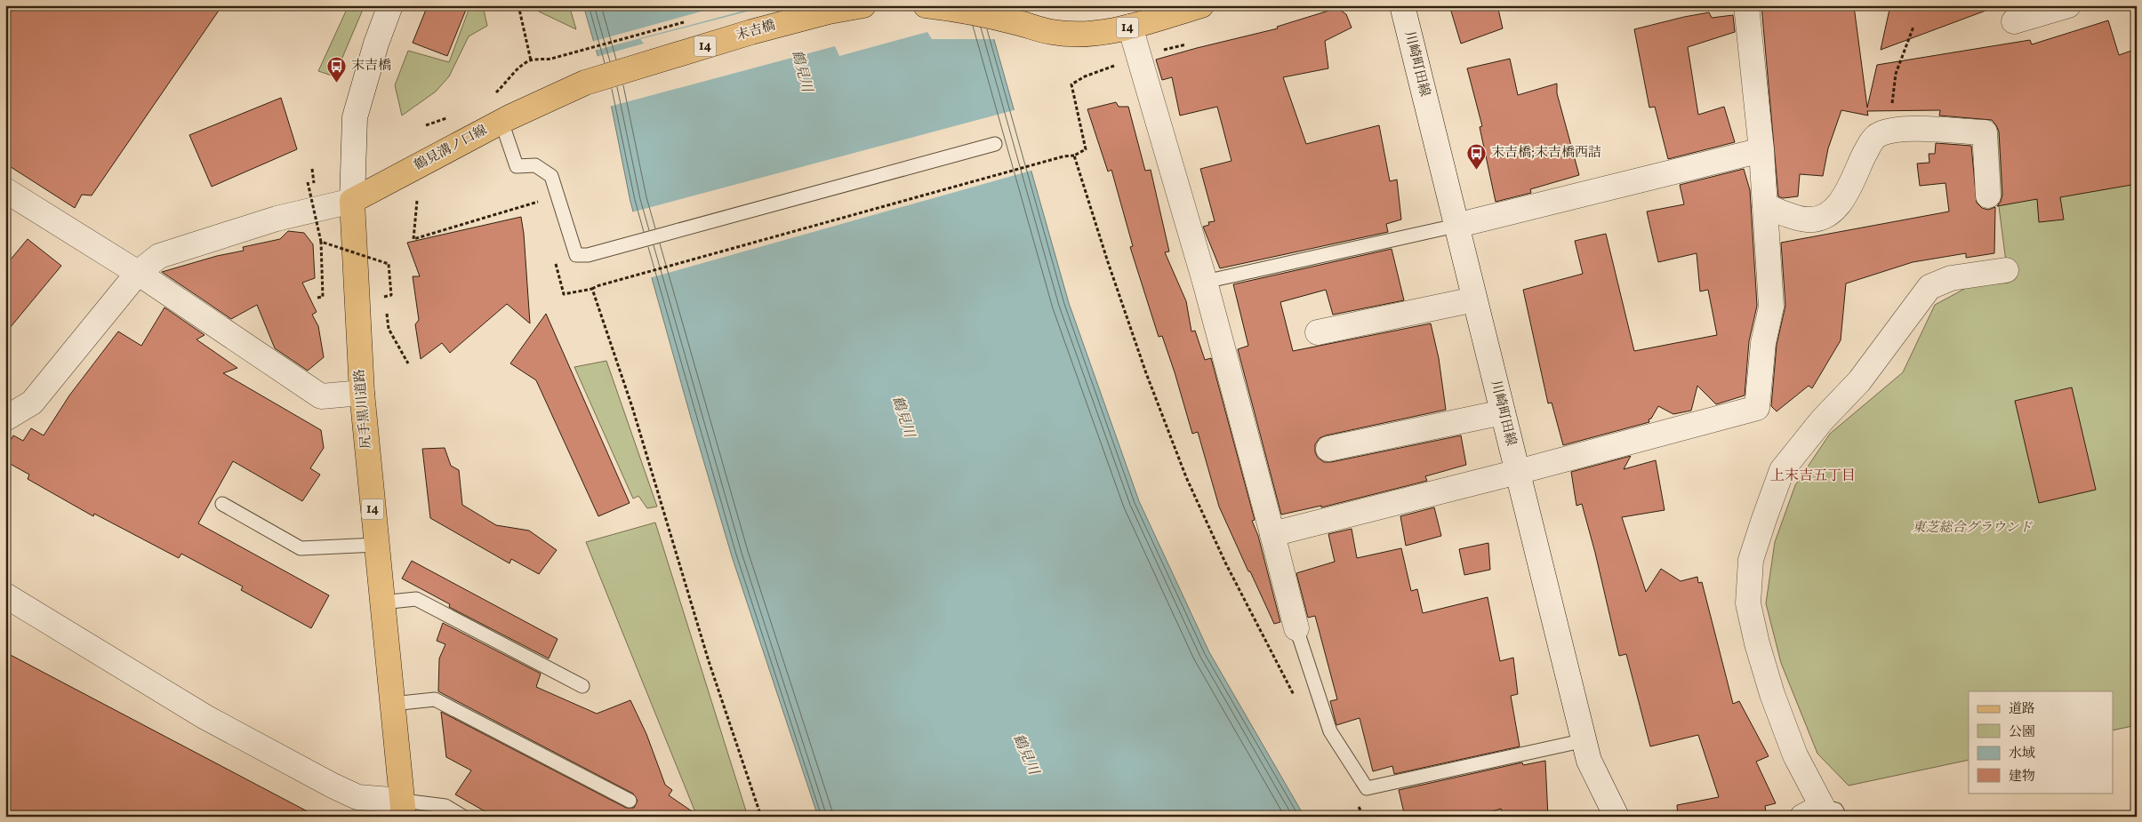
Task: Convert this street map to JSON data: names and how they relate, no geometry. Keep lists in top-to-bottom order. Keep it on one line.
{"streets":{"main road":["14","末吉橋","鶴見溝ノ口線","尻手黒川道路"],"street":["川崎町田線"]},"crossings":[["末吉橋","鶴見溝ノ口線"],["鶴見溝ノ口線","尻手黒川道路"]],"districts":["上末吉五丁目"],"water":["鶴見川"],"parks":["東芝総合グラウンド"],"places":{"bus stop":["末吉橋","末吉橋;末吉橋西詰"]},"legend":["道路","公園","水域","建物"]}
